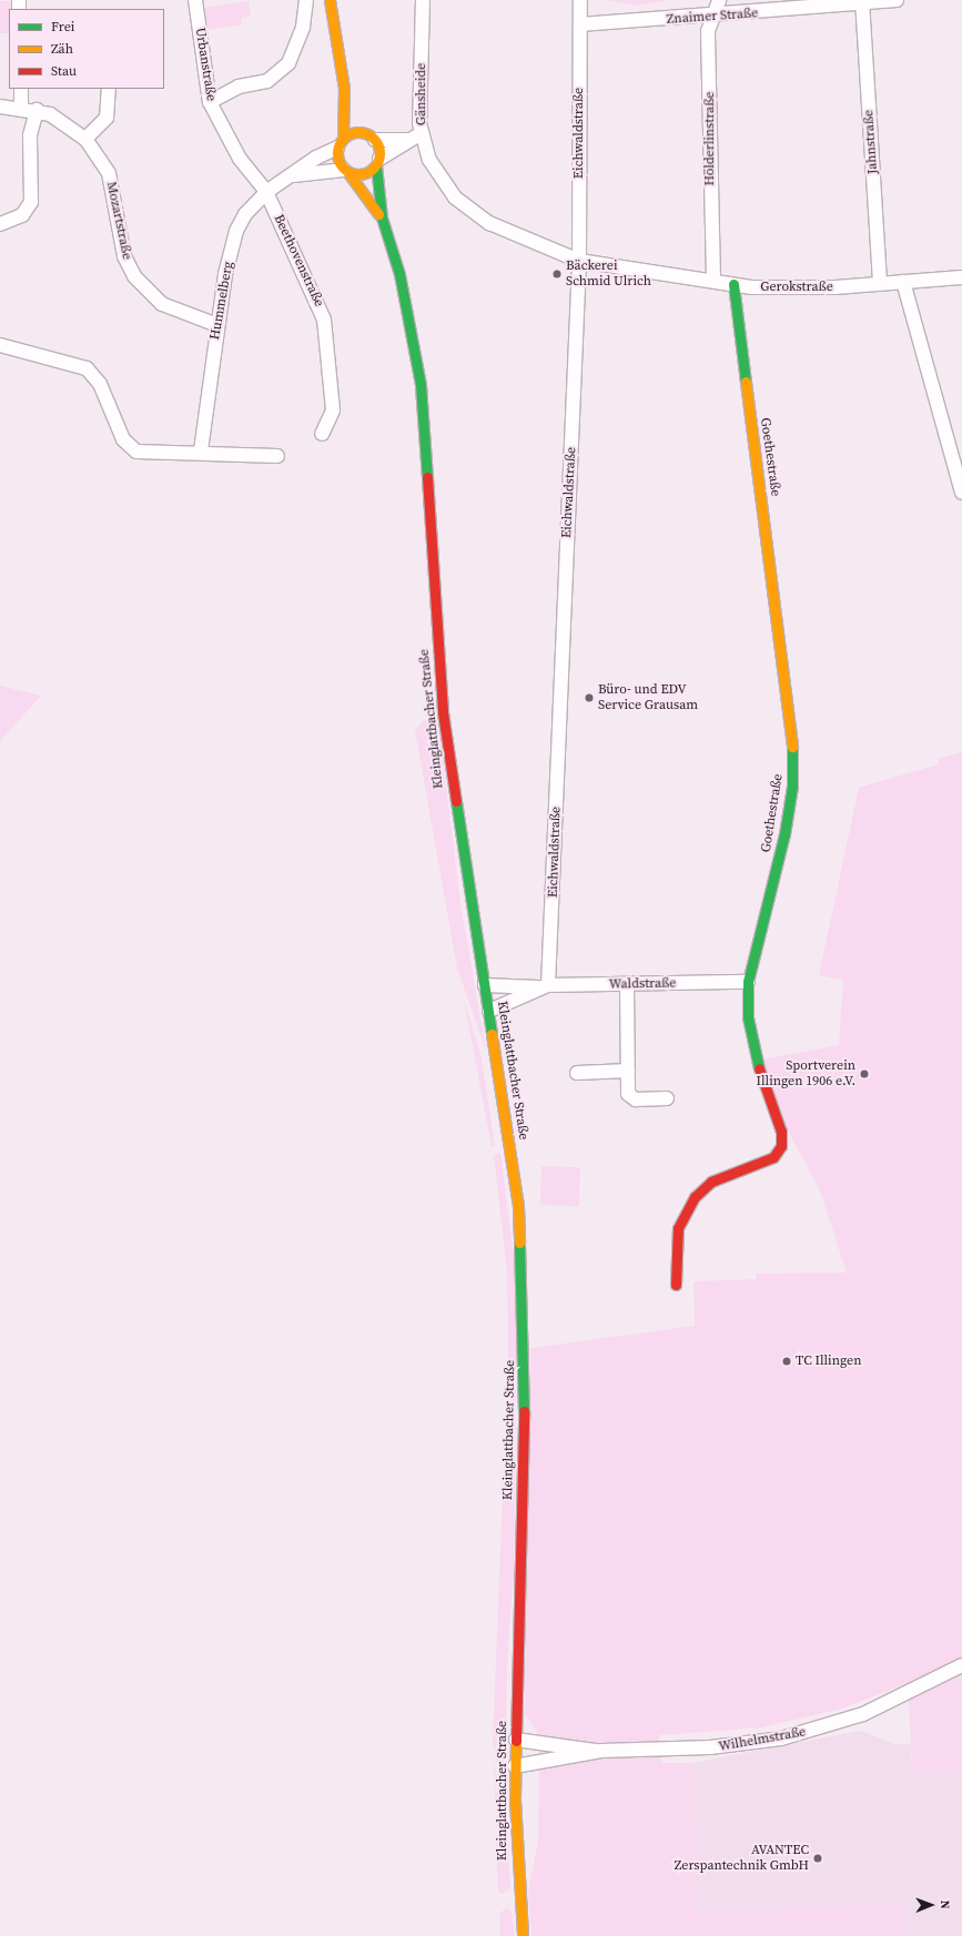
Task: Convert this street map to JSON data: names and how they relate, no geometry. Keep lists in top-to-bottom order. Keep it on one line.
{"streets":{"street":["Znaimer Straße","Urbanstraße","Gänsheide","Eichwaldstraße","Hölderlinstraße","Jahnstraße","Mozartstraße","Beethovenstraße","Gerokstraße","Hummelberg","Goethestraße","Kleinglattbacher Straße","Waldstraße","Wilhelmstraße"]},"crossings":[["Znaimer Straße","Eichwaldstraße"],["Znaimer Straße","Hölderlinstraße"],["Znaimer Straße","Jahnstraße"],["Urbanstraße","Beethovenstraße"],["Urbanstraße","Hummelberg"],["Gänsheide","Eichwaldstraße"],["Gänsheide","Gerokstraße"],["Eichwaldstraße","Gerokstraße"],["Eichwaldstraße","Waldstraße"],["Hölderlinstraße","Gerokstraße"],["Jahnstraße","Gerokstraße"],["Mozartstraße","Hummelberg"],["Beethovenstraße","Hummelberg"],["Gerokstraße","Goethestraße"],["Hummelberg","Kleinglattbacher Straße"],["Goethestraße","Waldstraße"],["Kleinglattbacher Straße","Waldstraße"],["Kleinglattbacher Straße","Wilhelmstraße"]],"places":["Bäckerei Schmid Ulrich","Büro- und EDV Service Grausam","Sportverein Illingen 1906 e.V.","TC Illingen","AVANTEC Zerspantechnik GmbH"],"legend":["Frei","Zäh","Stau"],"north":"right"}
